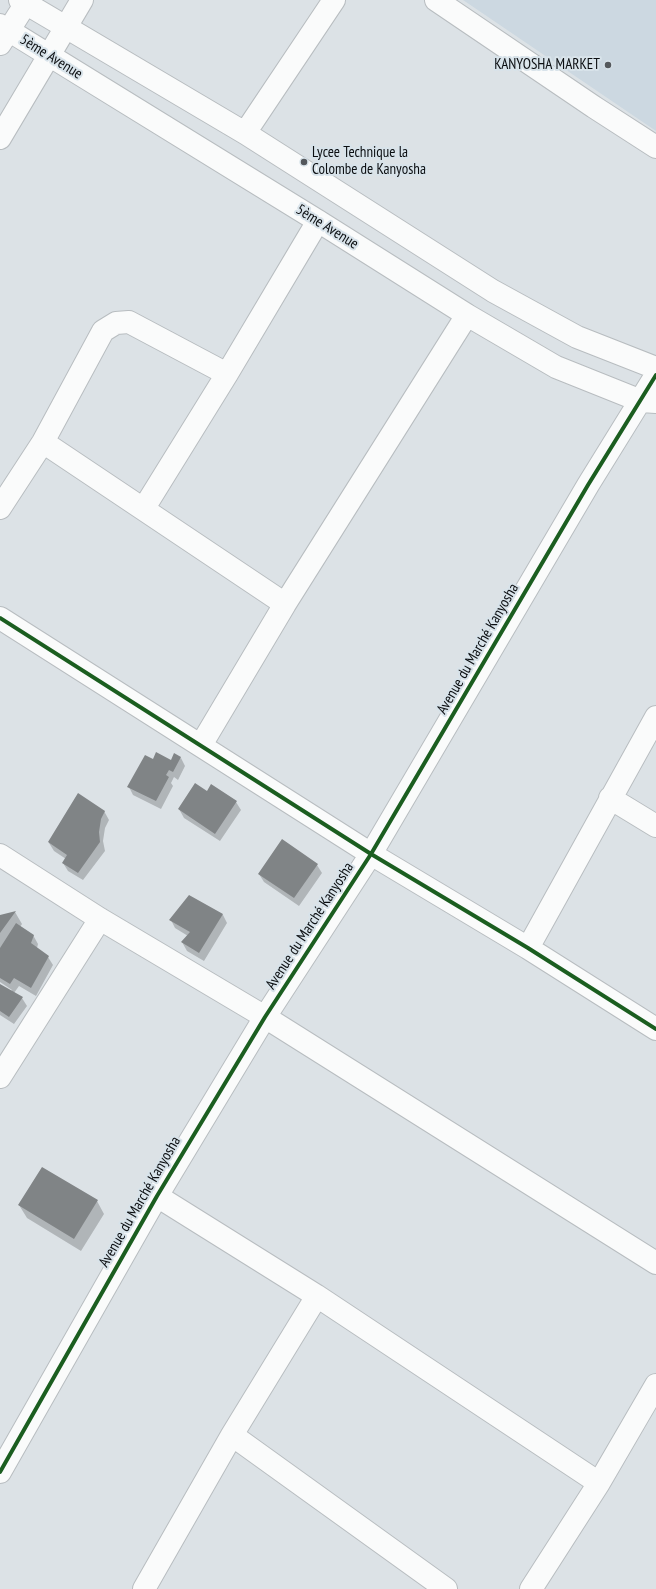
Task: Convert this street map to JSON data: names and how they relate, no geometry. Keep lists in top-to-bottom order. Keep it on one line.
{"streets":{"street":["5ème Avenue","Avenue du Marché Kanyosha"]},"crossings":[["5ème Avenue","Avenue du Marché Kanyosha"]],"places":["KANYOSHA MARKET","Lycee Technique la Colombe de Kanyosha"]}
